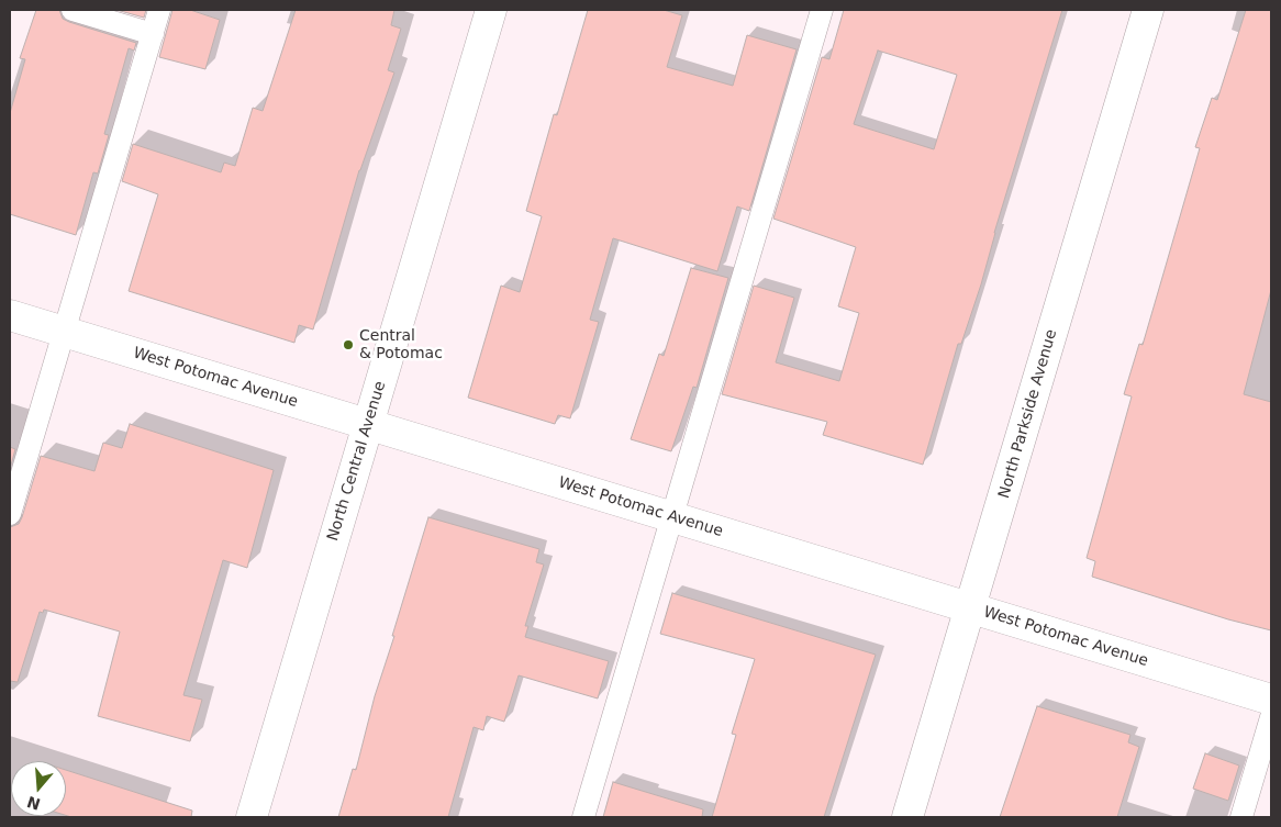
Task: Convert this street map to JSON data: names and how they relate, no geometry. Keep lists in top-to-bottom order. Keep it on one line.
{"streets":{"street":["West Potomac Avenue","North Parkside Avenue","North Central Avenue"]},"crossings":[["West Potomac Avenue","North Parkside Avenue"],["West Potomac Avenue","North Central Avenue"]],"places":["Central & Potomac"],"north":"bottom"}
